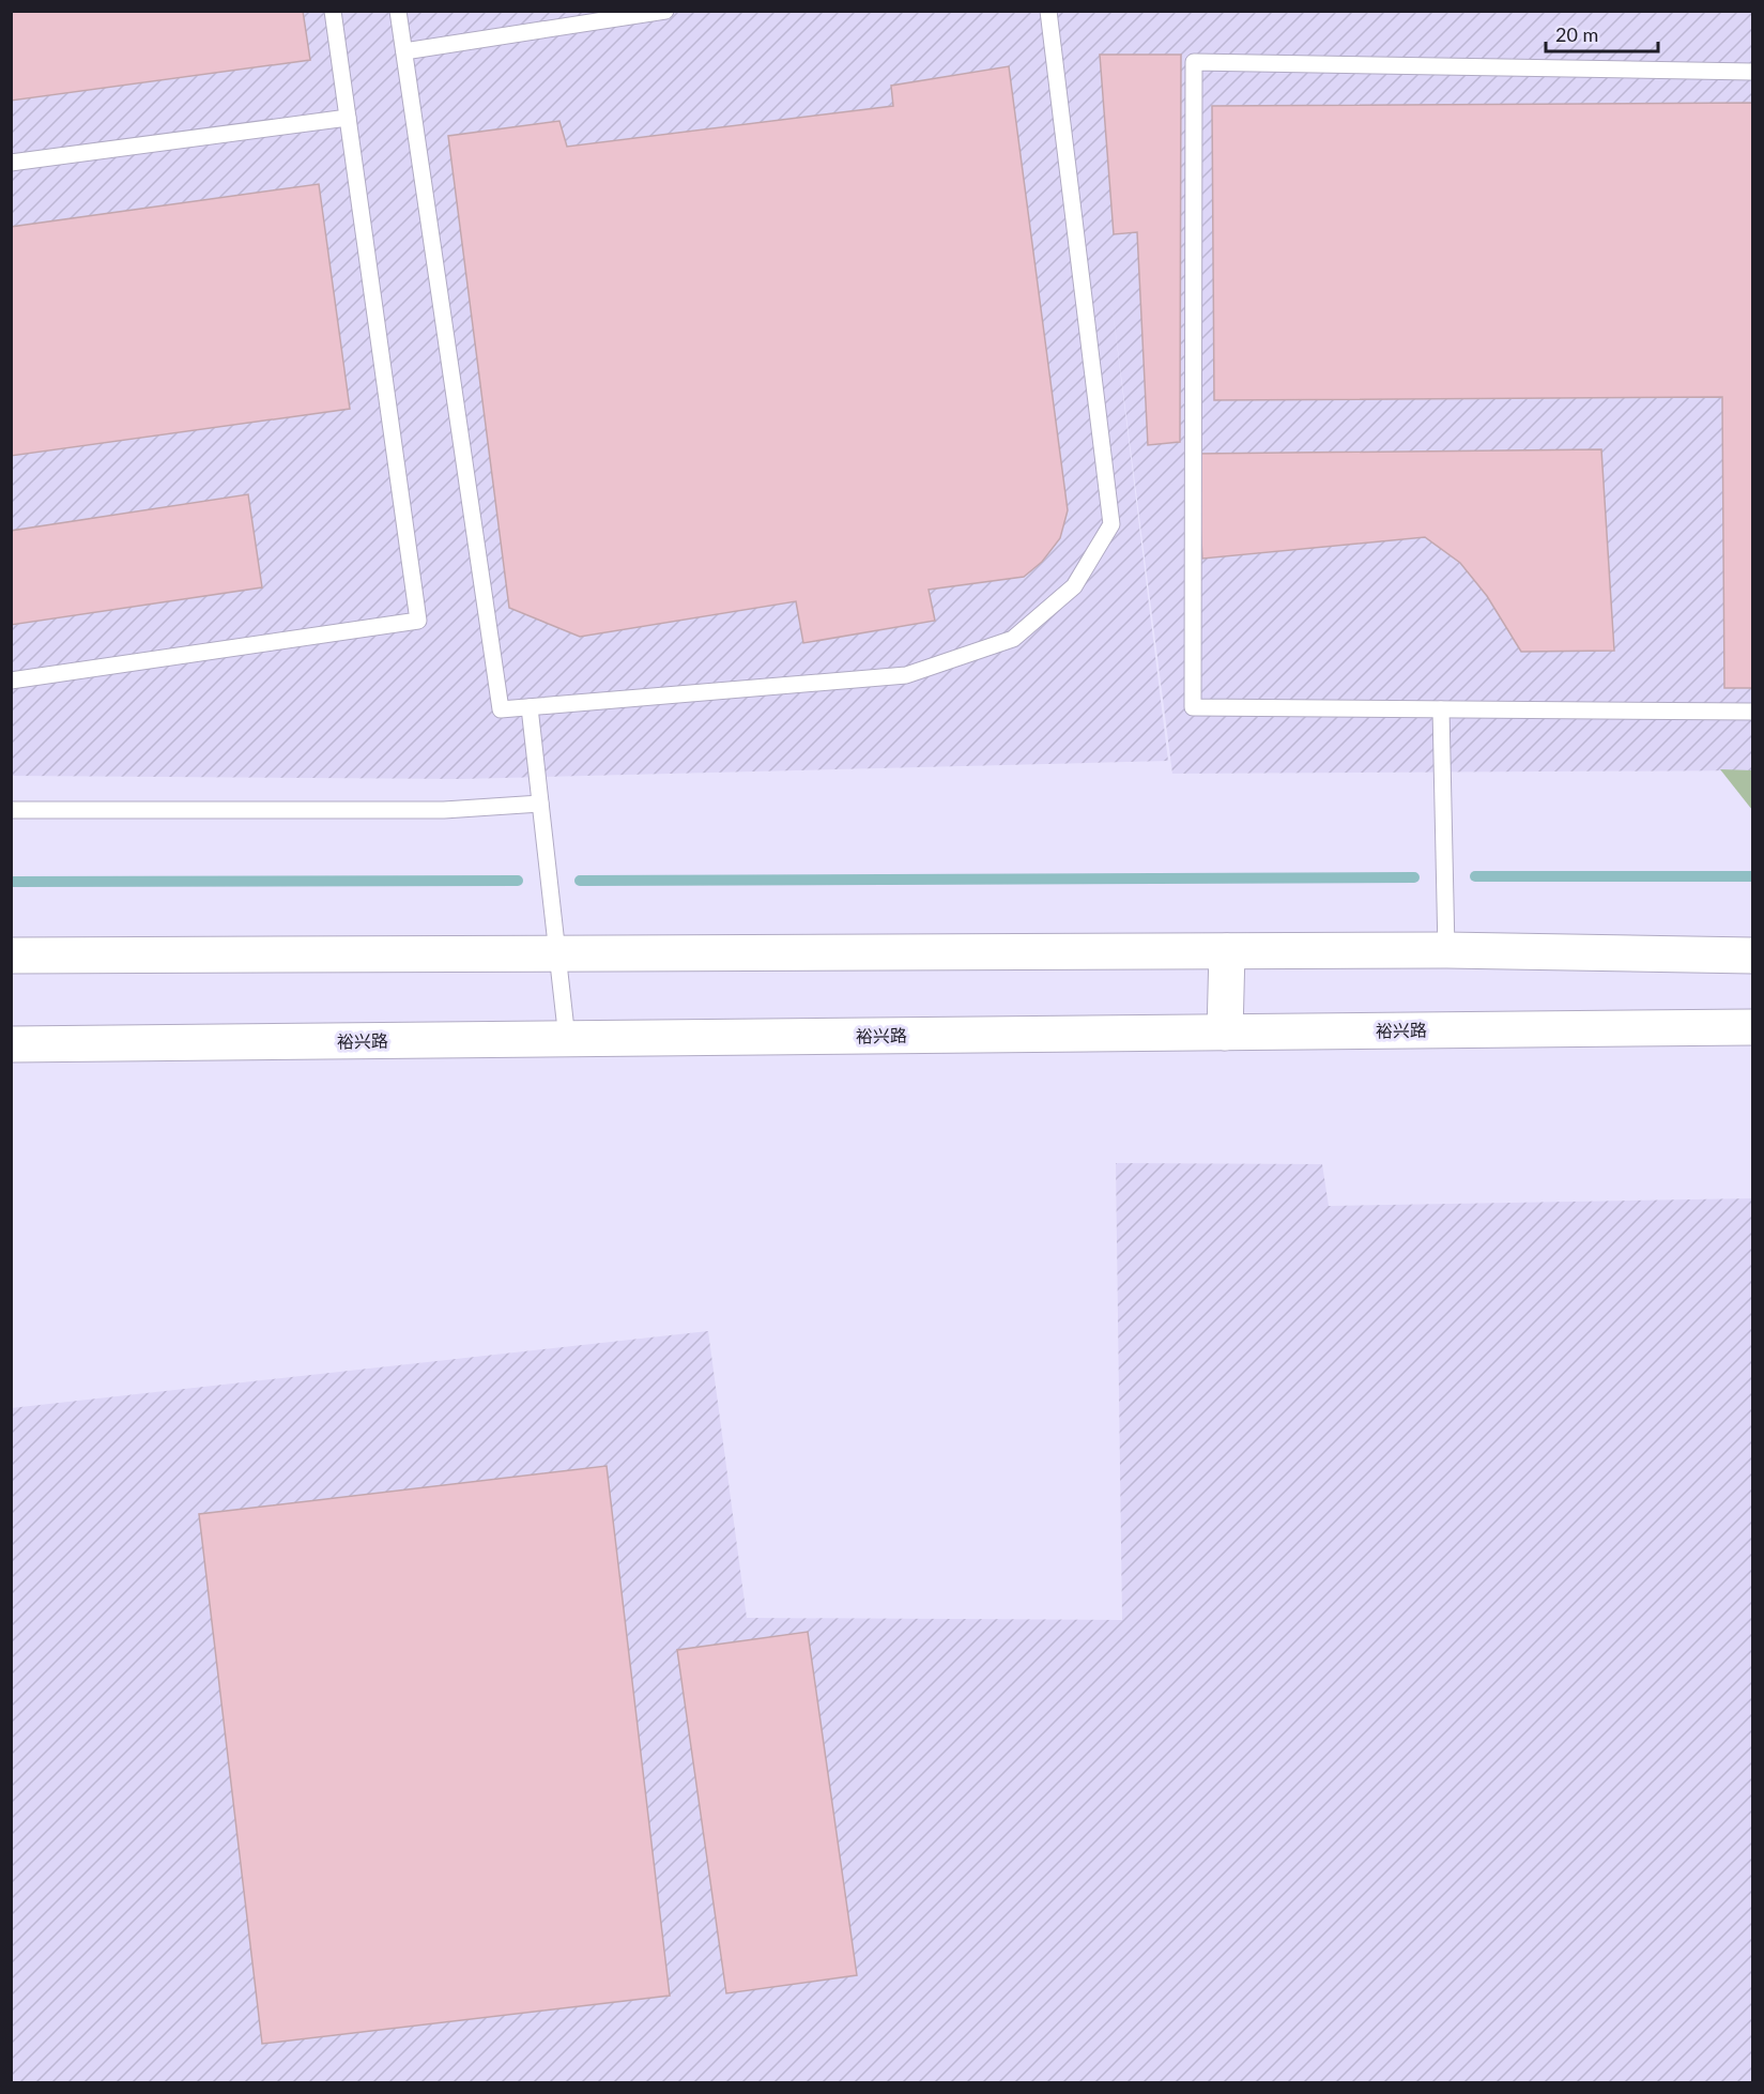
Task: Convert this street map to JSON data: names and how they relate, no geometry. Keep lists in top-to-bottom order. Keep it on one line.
{"streets":{"main road":["裕兴路"]},"scale_bar":"20 m"}
